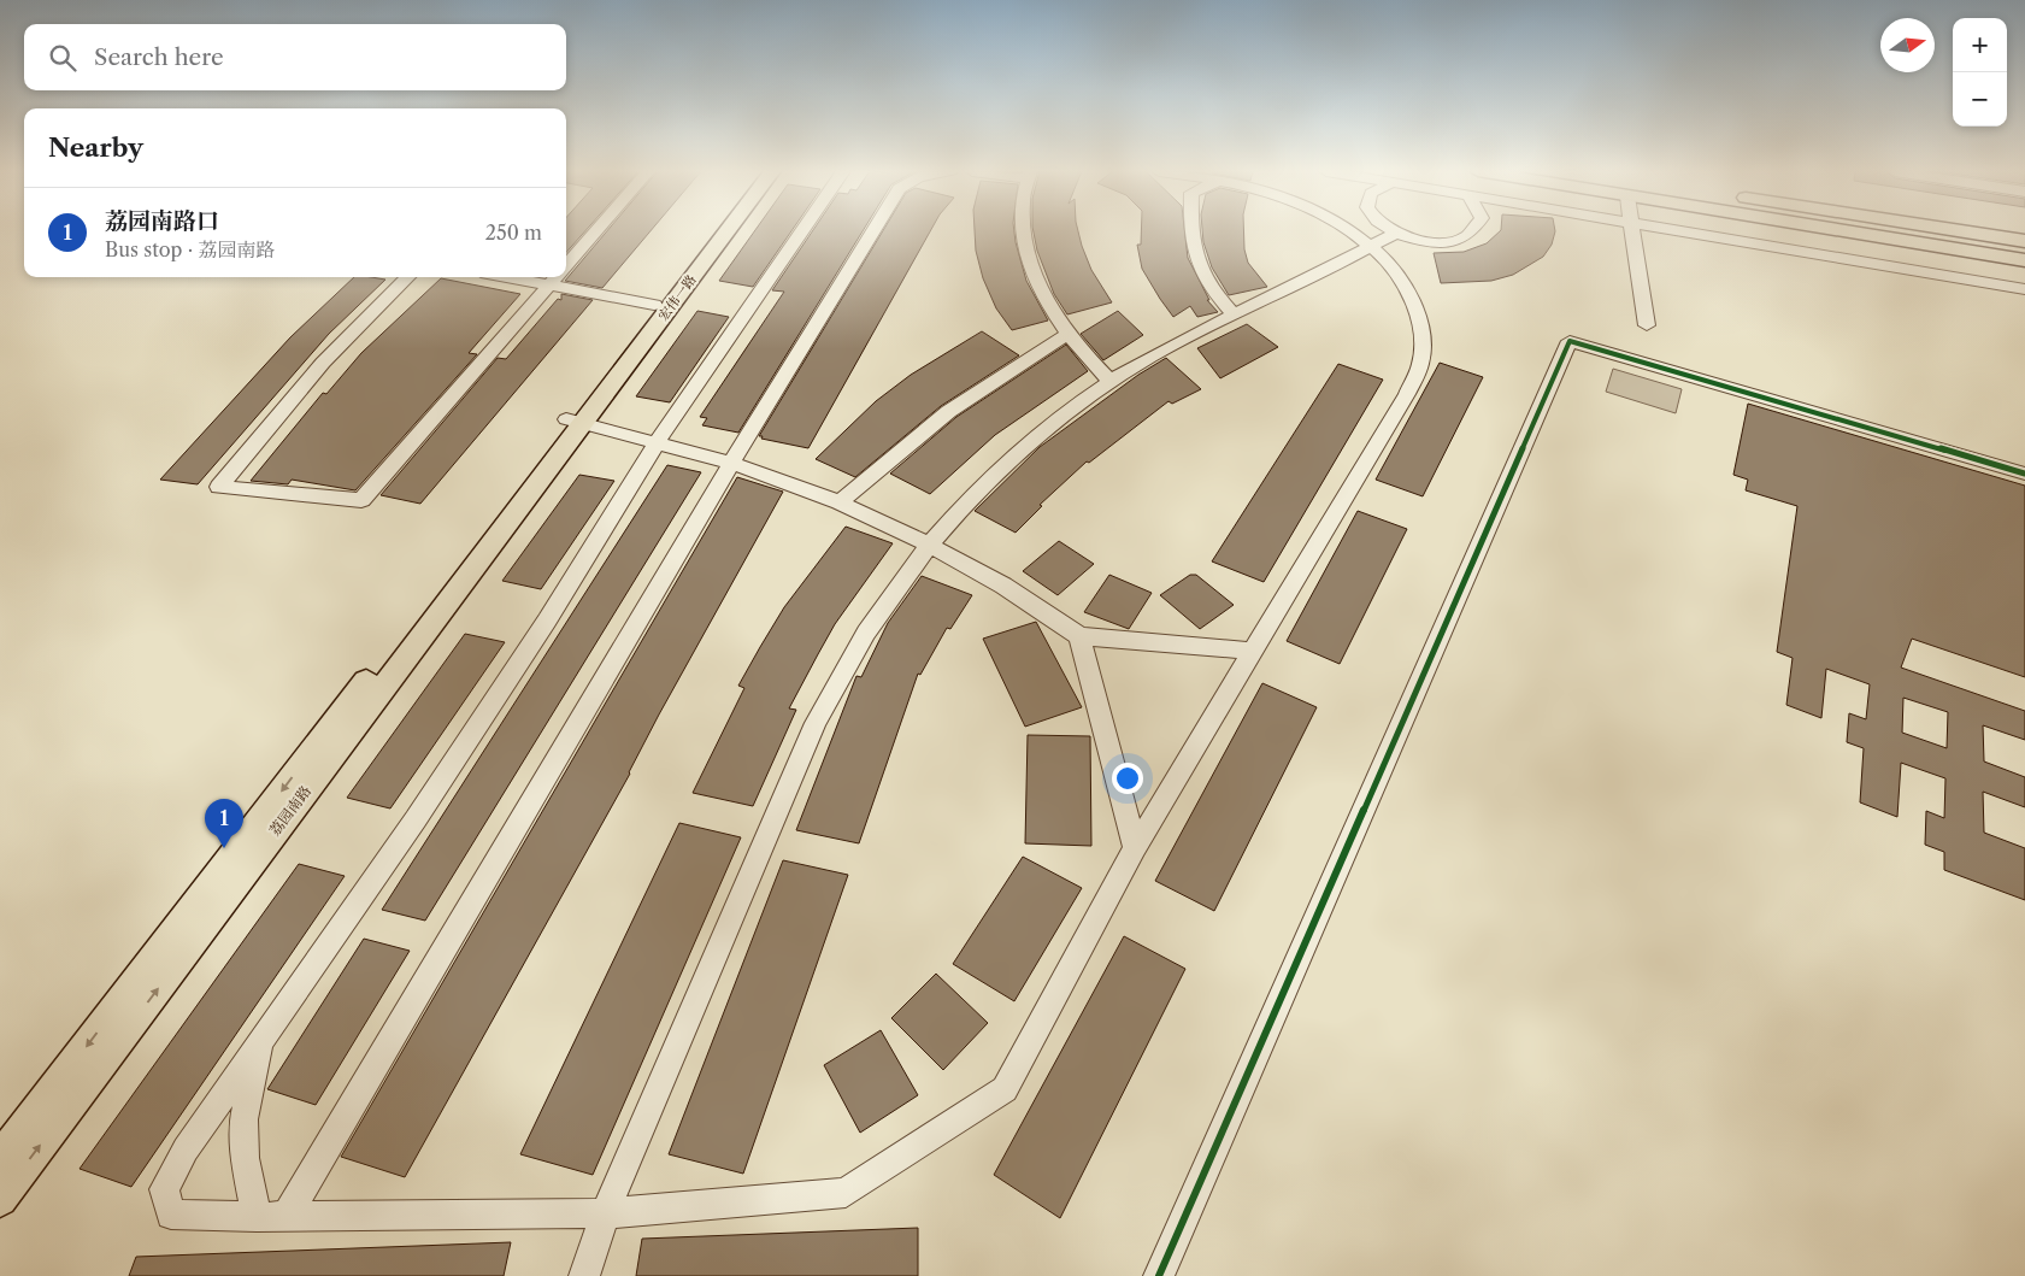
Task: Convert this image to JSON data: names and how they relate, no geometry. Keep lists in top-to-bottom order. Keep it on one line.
{"streets":{"main road":["宏伟一路","荔园南路"]},"crossings":[["宏伟一路","荔园南路"]],"north":"right","page":{"map_buttons":["+","−"],"search":"Search here","heading":"Nearby","list":[{"mark":"1","name":"荔园南路口","note":"Bus stop · 荔园南路","value":"250 m"}],"pins":"1"}}
